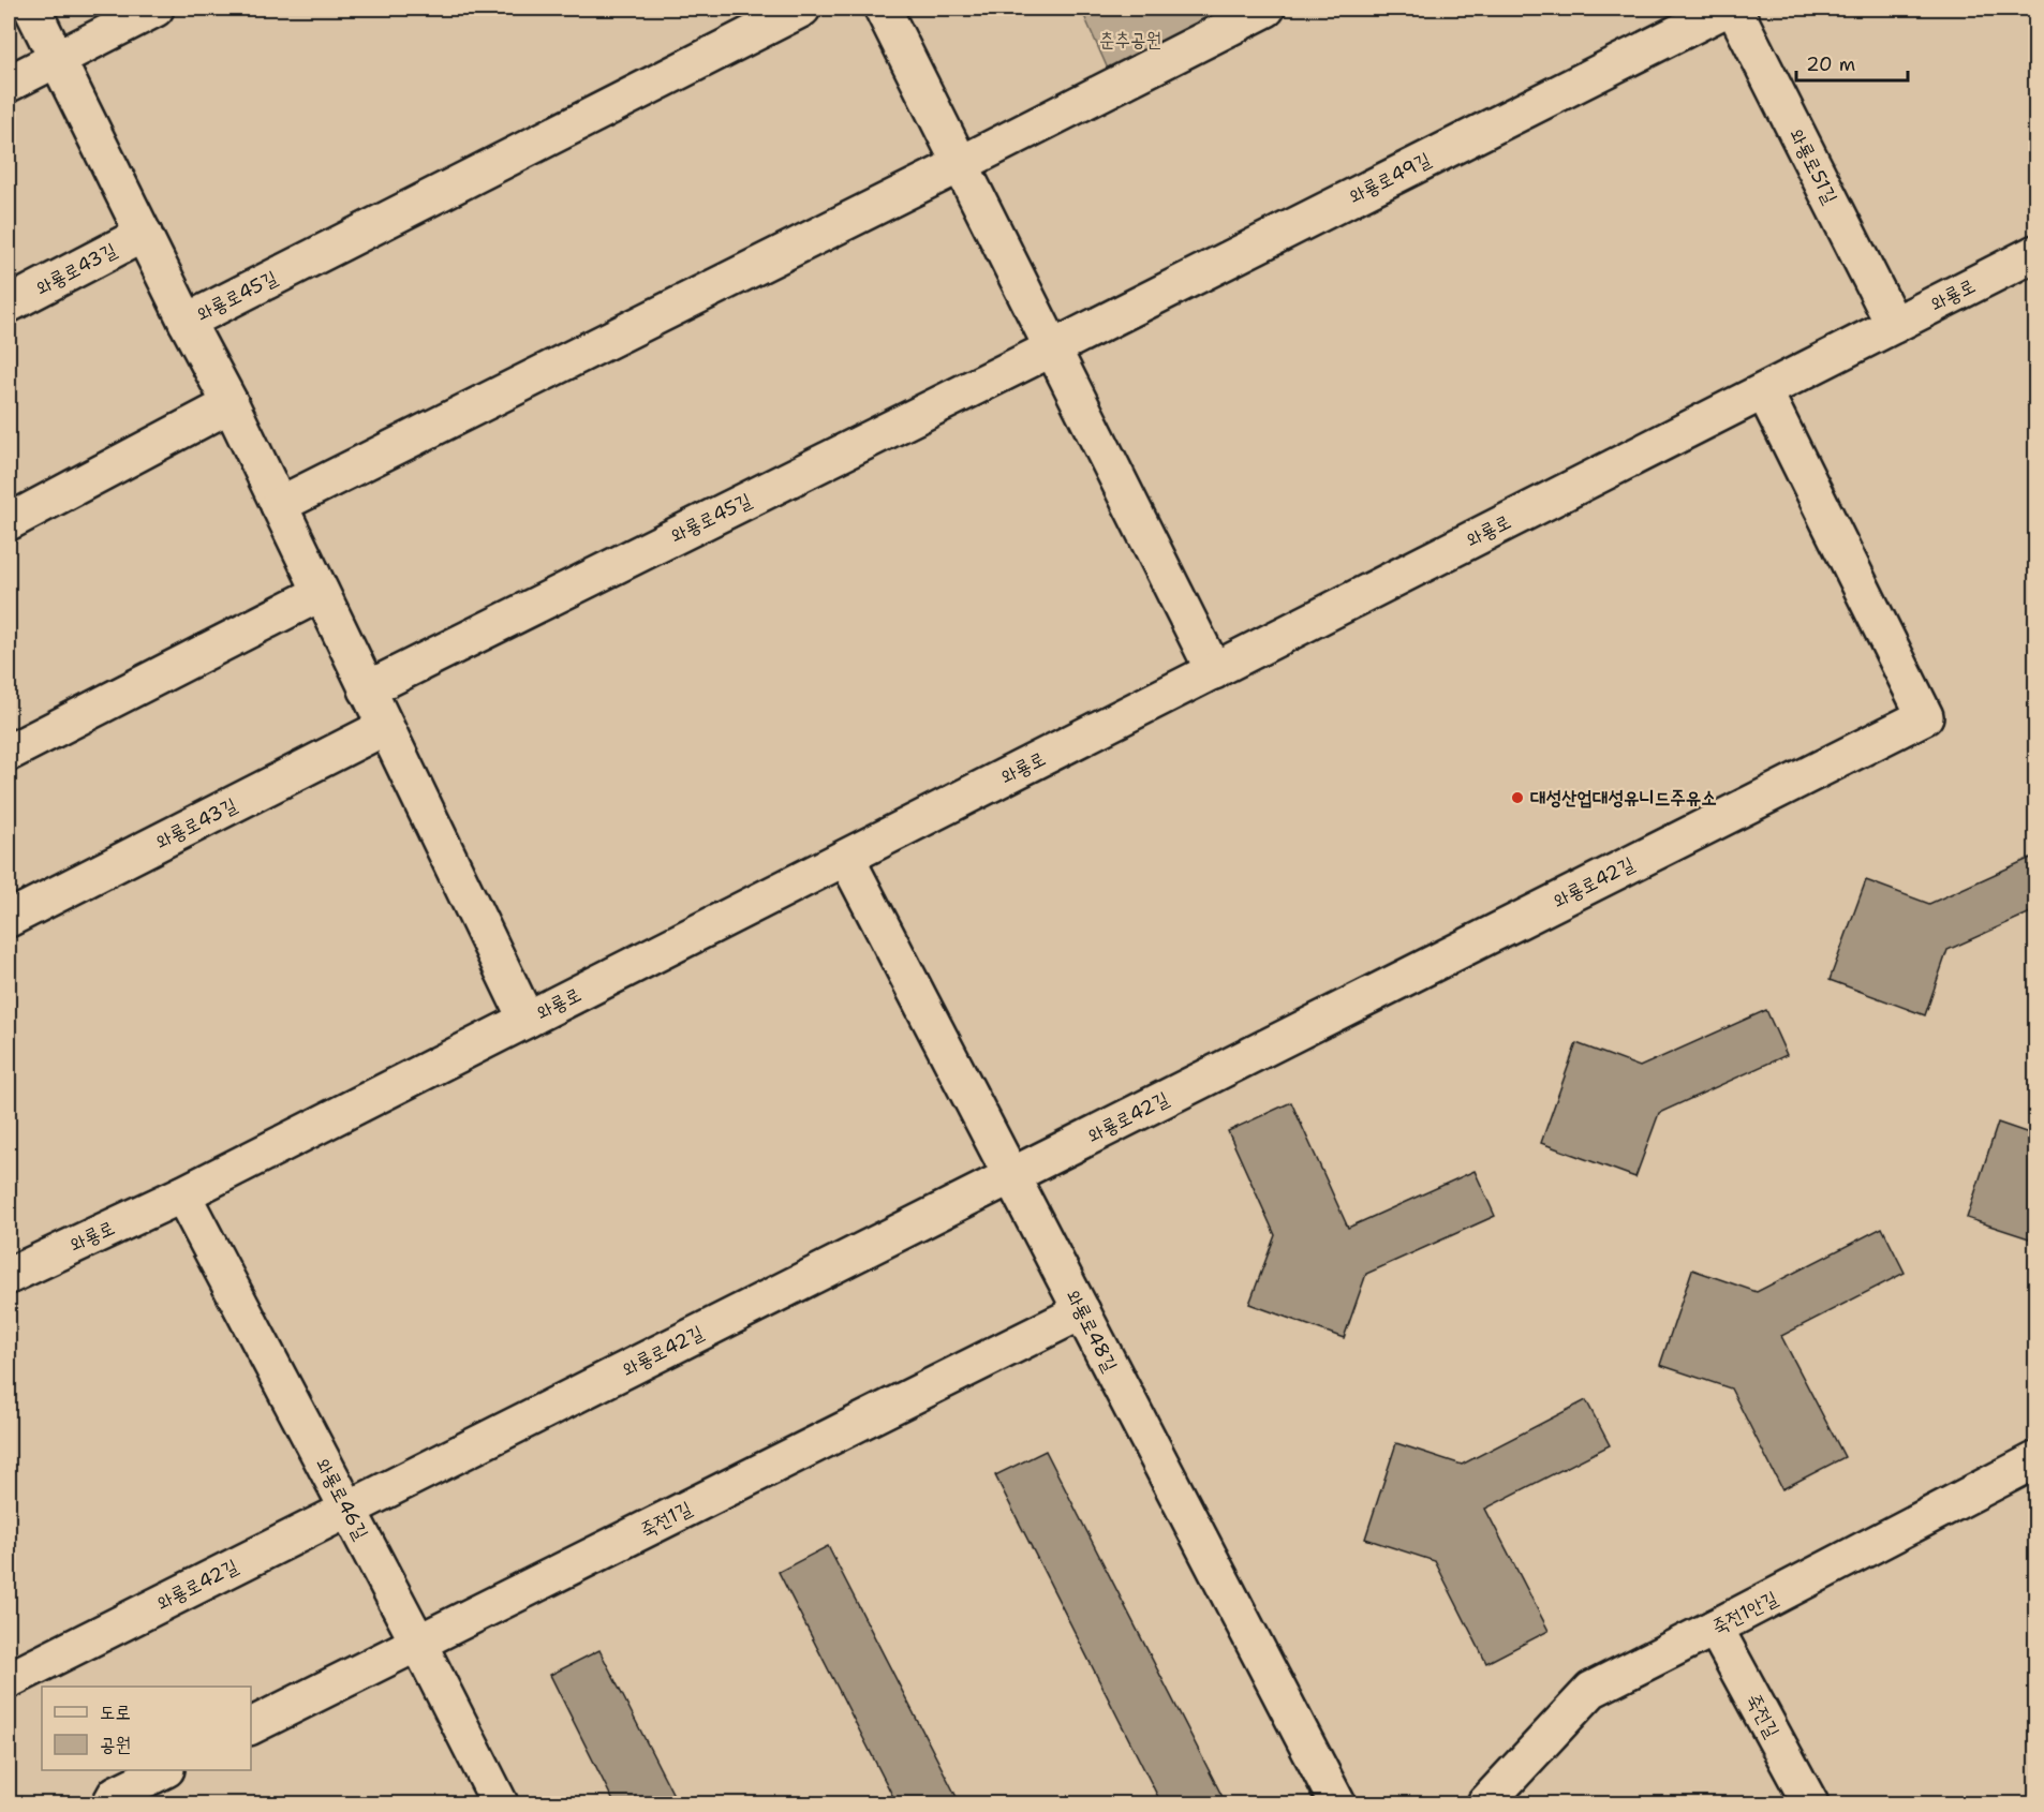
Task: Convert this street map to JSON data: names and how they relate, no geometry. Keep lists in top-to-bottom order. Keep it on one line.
{"streets":{"street":["와룡로51길","와룡로49길","와룡로43길","와룡로","와룡로45길","와룡로42길","와룡로48길","와룡로46길","죽전1길","죽전1안길","죽전길"]},"crossings":[["와룡로51길","와룡로"],["와룡로49길","와룡로45길"],["와룡로43길","와룡로45길"],["와룡로","와룡로45길"],["와룡로","와룡로42길"],["와룡로","와룡로48길"],["와룡로","와룡로46길"],["와룡로42길","와룡로48길"],["와룡로42길","와룡로46길"],["와룡로48길","죽전1길"],["와룡로46길","죽전1길"],["죽전1안길","죽전길"]],"parks":["춘추공원"],"places":["대성산업대성유니드주유소"],"legend":["도로","공원"],"scale_bar":"20 m"}
